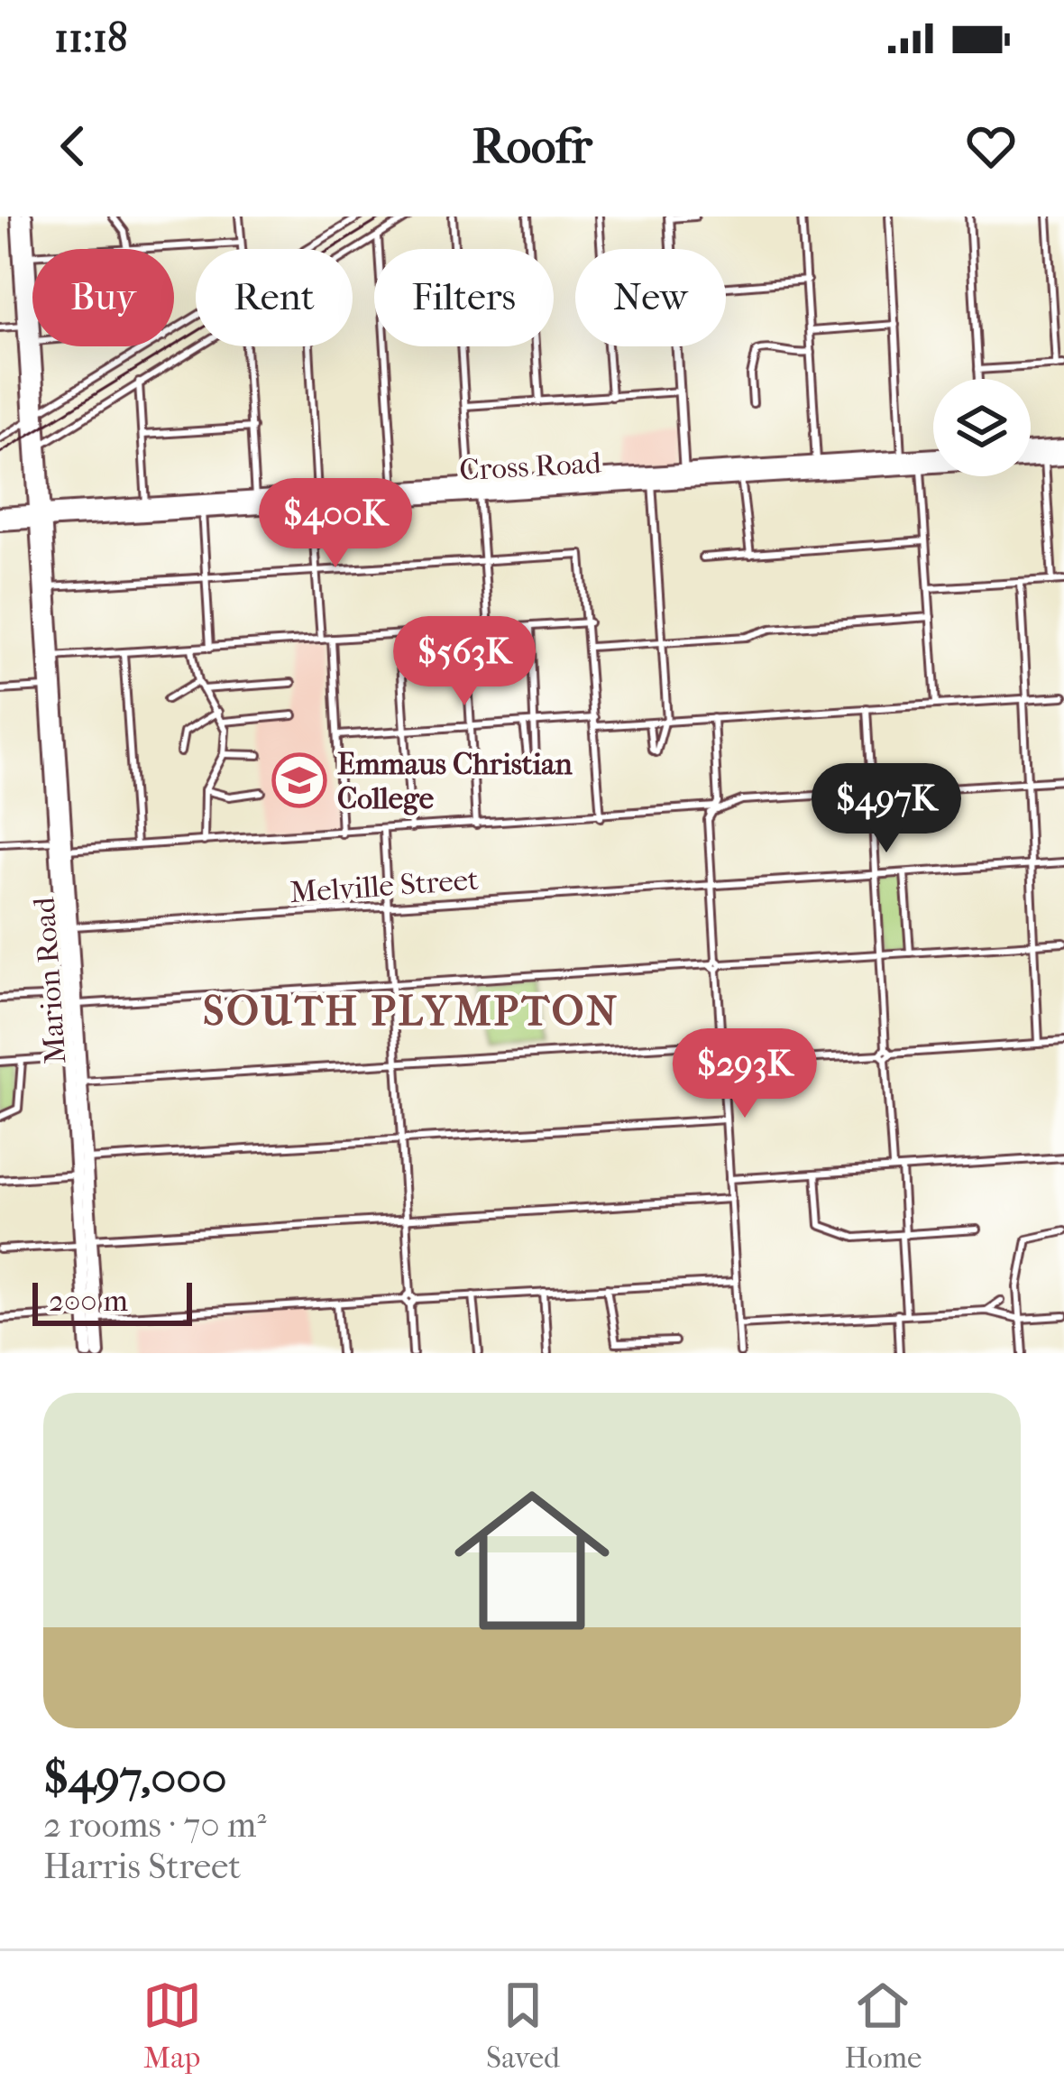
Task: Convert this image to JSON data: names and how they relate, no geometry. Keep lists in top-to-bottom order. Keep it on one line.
{"streets":{"highway":["Cross Road"],"main road":["Marion Road"],"street":["Melville Street"]},"crossings":[["Cross Road","Marion Road"],["Melville Street","Marion Road"]],"districts":["SOUTH PLYMPTON"],"places":{"school or university":["Emmaus Christian College"]},"scale_bar":"200 m","page":{"status":"11:18","header":"Roofr","chip":["Buy","Rent","Filters","New"],"price":["$400K","$563K","$497K","$293K"],"scale":"200 m","list":[{"name":"$497,000","note":"2 rooms · 70 m² · Harris Street"}],"tabs":["Map","Saved","Home"]}}
